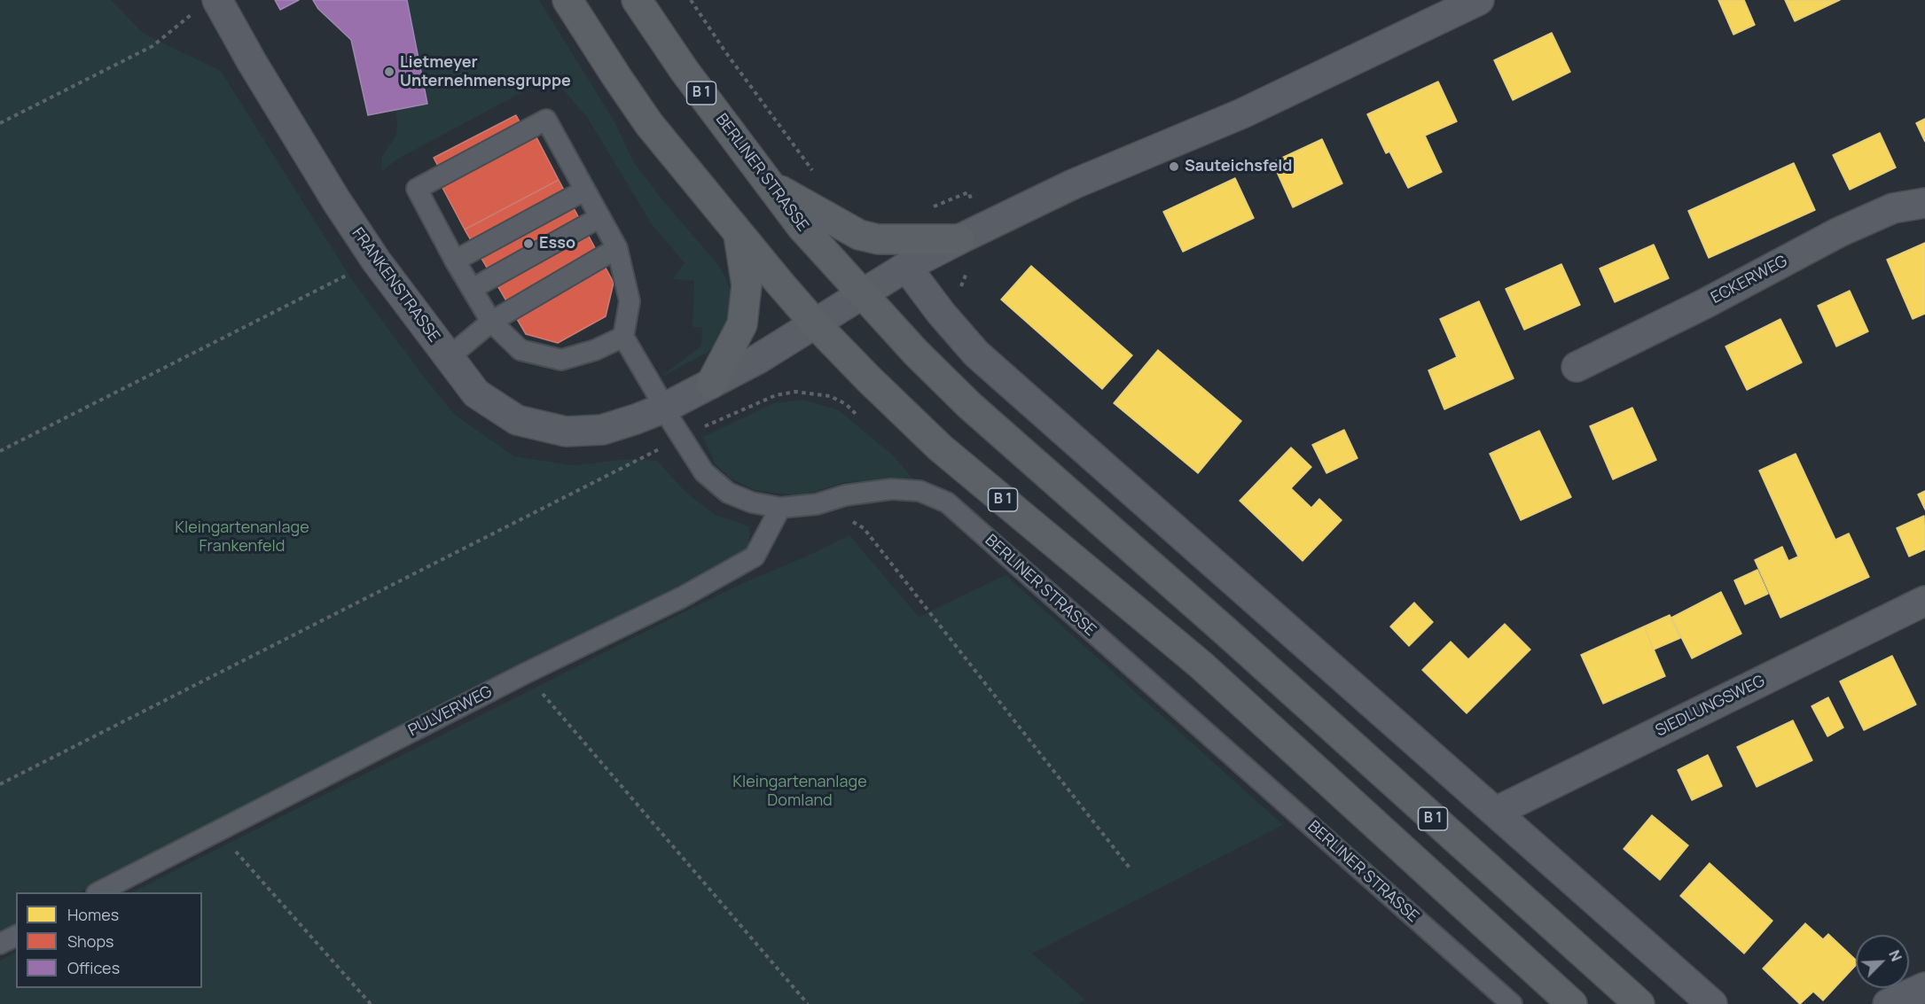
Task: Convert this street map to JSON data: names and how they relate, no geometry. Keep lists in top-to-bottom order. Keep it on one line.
{"streets":{"main road":["B 1","BERLINER STRASSE"],"street":["ECKERWEG","FRANKENSTRASSE","SIEDLUNGSWEG"],"lane":["PULVERWEG"]},"crossings":[["B 1","BERLINER STRASSE"],["BERLINER STRASSE","FRANKENSTRASSE"],["BERLINER STRASSE","PULVERWEG"]],"parks":["Kleingartenanlage Frankenfeld","Kleingartenanlage Domland"],"places":["Lietmeyer Unternehmensgruppe","Sauteichsfeld","Esso"],"legend":["Homes","Shops","Offices"],"north":"top right"}
